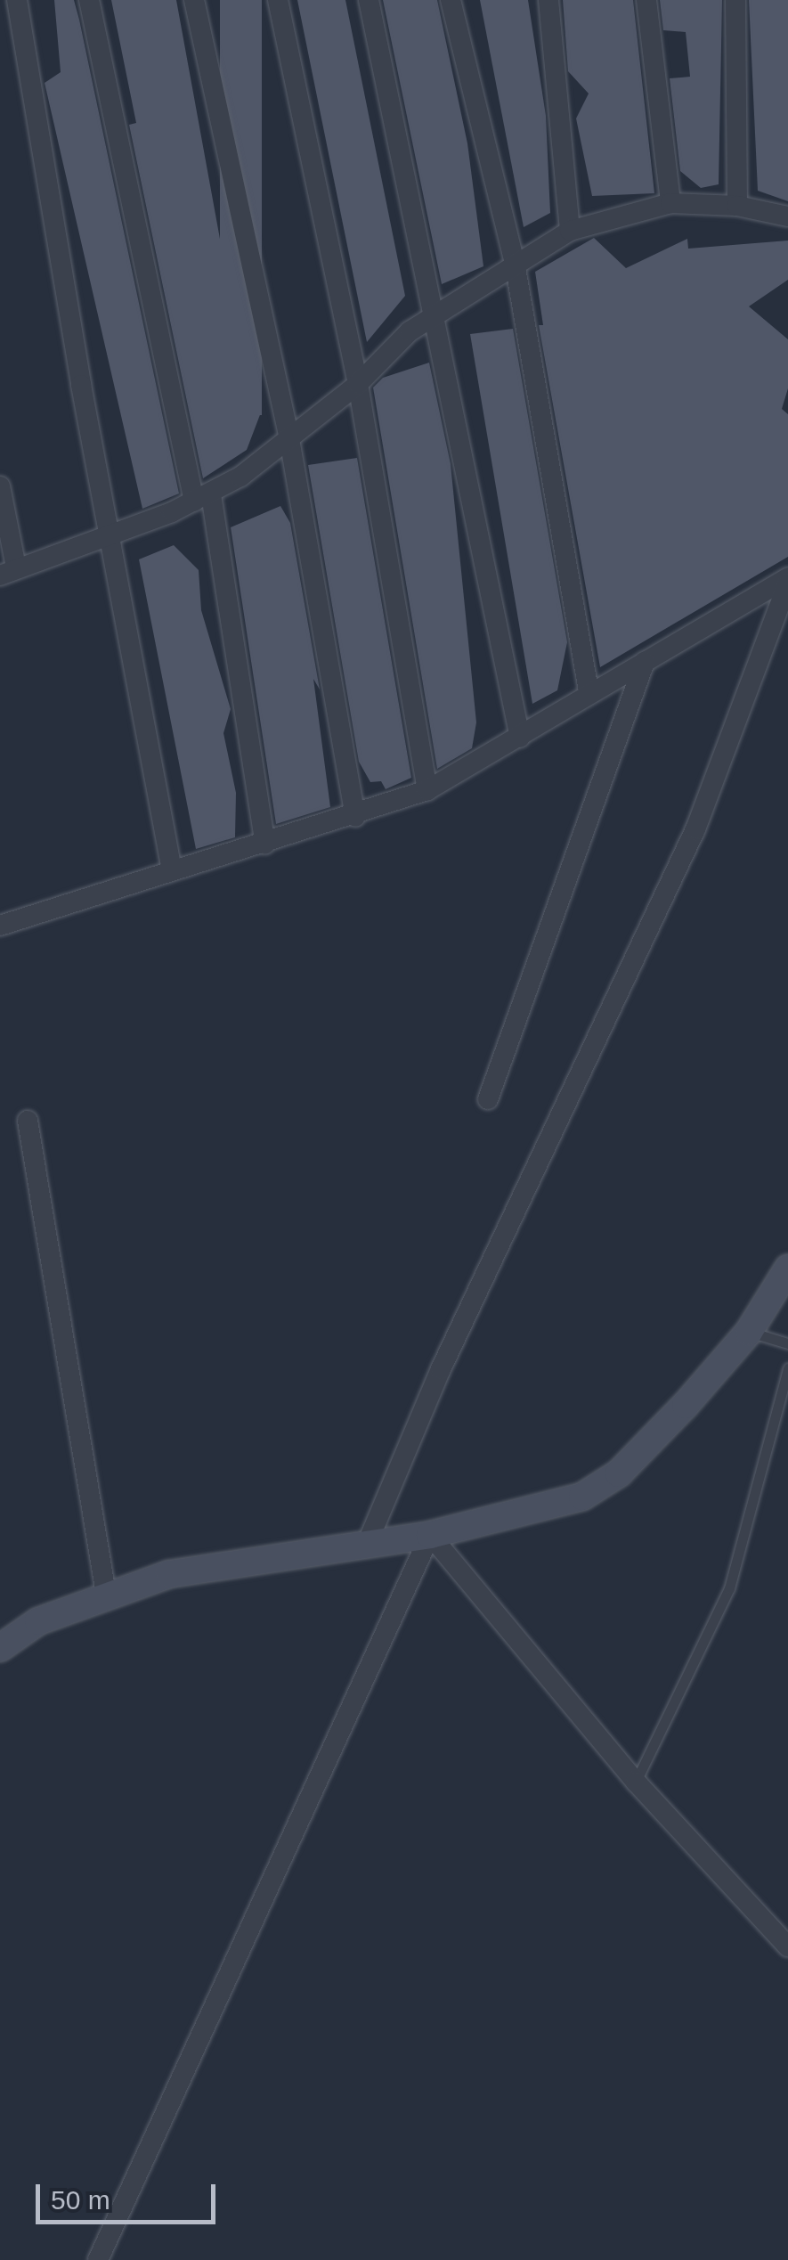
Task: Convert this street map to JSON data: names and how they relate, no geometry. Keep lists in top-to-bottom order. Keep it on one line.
{"scale_bar":"50 m"}
